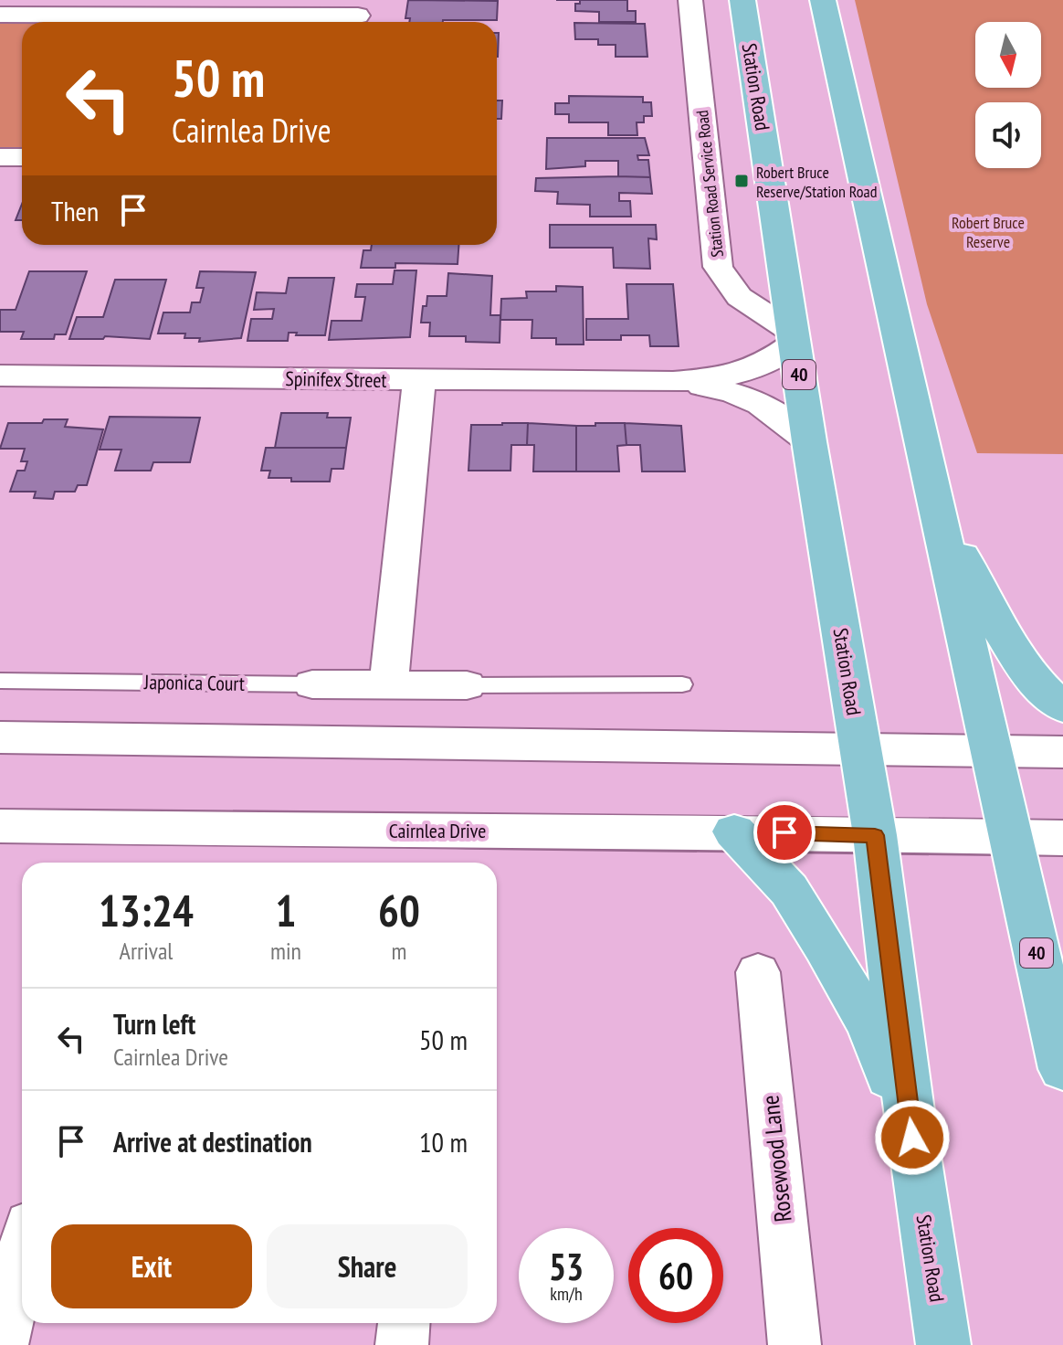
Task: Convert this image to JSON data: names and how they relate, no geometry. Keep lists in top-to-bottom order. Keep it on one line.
{"streets":{"main road":["Station Road","40"],"street":["Station Road Service Road","Spinifex Street","Japonica Court","Cairnlea Drive","Rosewood Lane"]},"crossings":[["Station Road","Station Road Service Road"],["Station Road","Spinifex Street"],["Station Road","Cairnlea Drive"],["Station Road Service Road","Spinifex Street"],["40","Cairnlea Drive"]],"parks":["Robert Bruce Reserve"],"places":{"transit":["Robert Bruce Reserve/Station Road"]},"north":"bottom","page":{"turn":["50 m","Cairnlea Drive"],"then":"Then","eta":["13:24","Arrival","1","min","60","m"],"list":[{"name":"Turn left","note":"Cairnlea Drive","value":"50 m"},{"name":"Arrive at destination","value":"10 m"}],"buttons":["Exit","Share"],"speed":"53 km/h","limit":"60"}}
